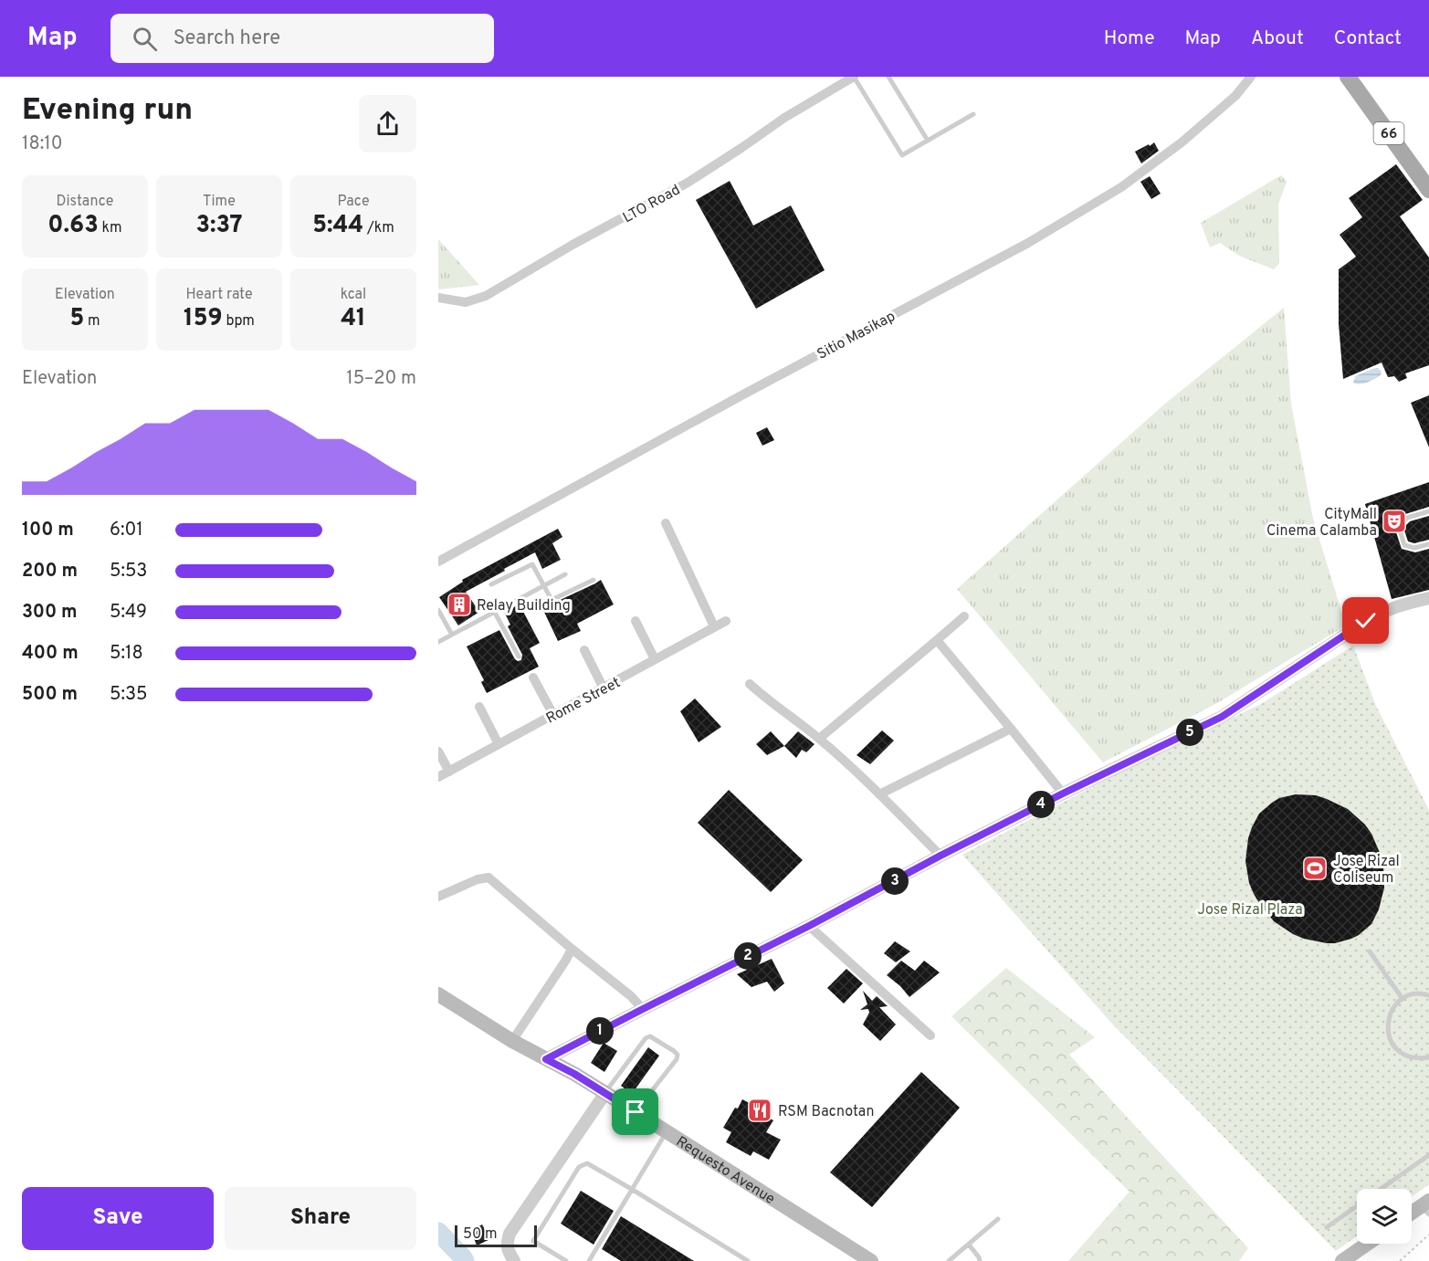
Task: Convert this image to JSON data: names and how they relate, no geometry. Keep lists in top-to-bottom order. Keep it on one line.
{"streets":{"main road":["66","Requesto Avenue"],"street":["LTO Road","Sitio Masikap","Rome Street"]},"parks":["Jose Rizal Plaza"],"places":{"theatre":["CityMall Cinema Calamba"],"building":["Relay Building"],"sports":["Jose Rizal Coliseum"],"restaurant":["RSM Bacnotan"]},"scale_bar":"50 m","page":{"header":"Map","search":"Search here","nav":["Home","Map","About","Contact"],"heading":["Evening run","18:10"],"stats":[["Distance","0.63 km"],["Time","3:37"],["Pace","5:44 /km"],["Elevation","5 m"],["Heart rate","159 bpm"],["kcal","41"]],"chart":["Elevation","15–20 m"],"list":[{"name":"100 m","note":"6:01"},{"name":"200 m","note":"5:53"},{"name":"300 m","note":"5:49"},{"name":"400 m","note":"5:18"},{"name":"500 m","note":"5:35"}],"pins":["5","4","3","2","1"],"buttons":["Save","Share"],"scale":"50 m"}}
